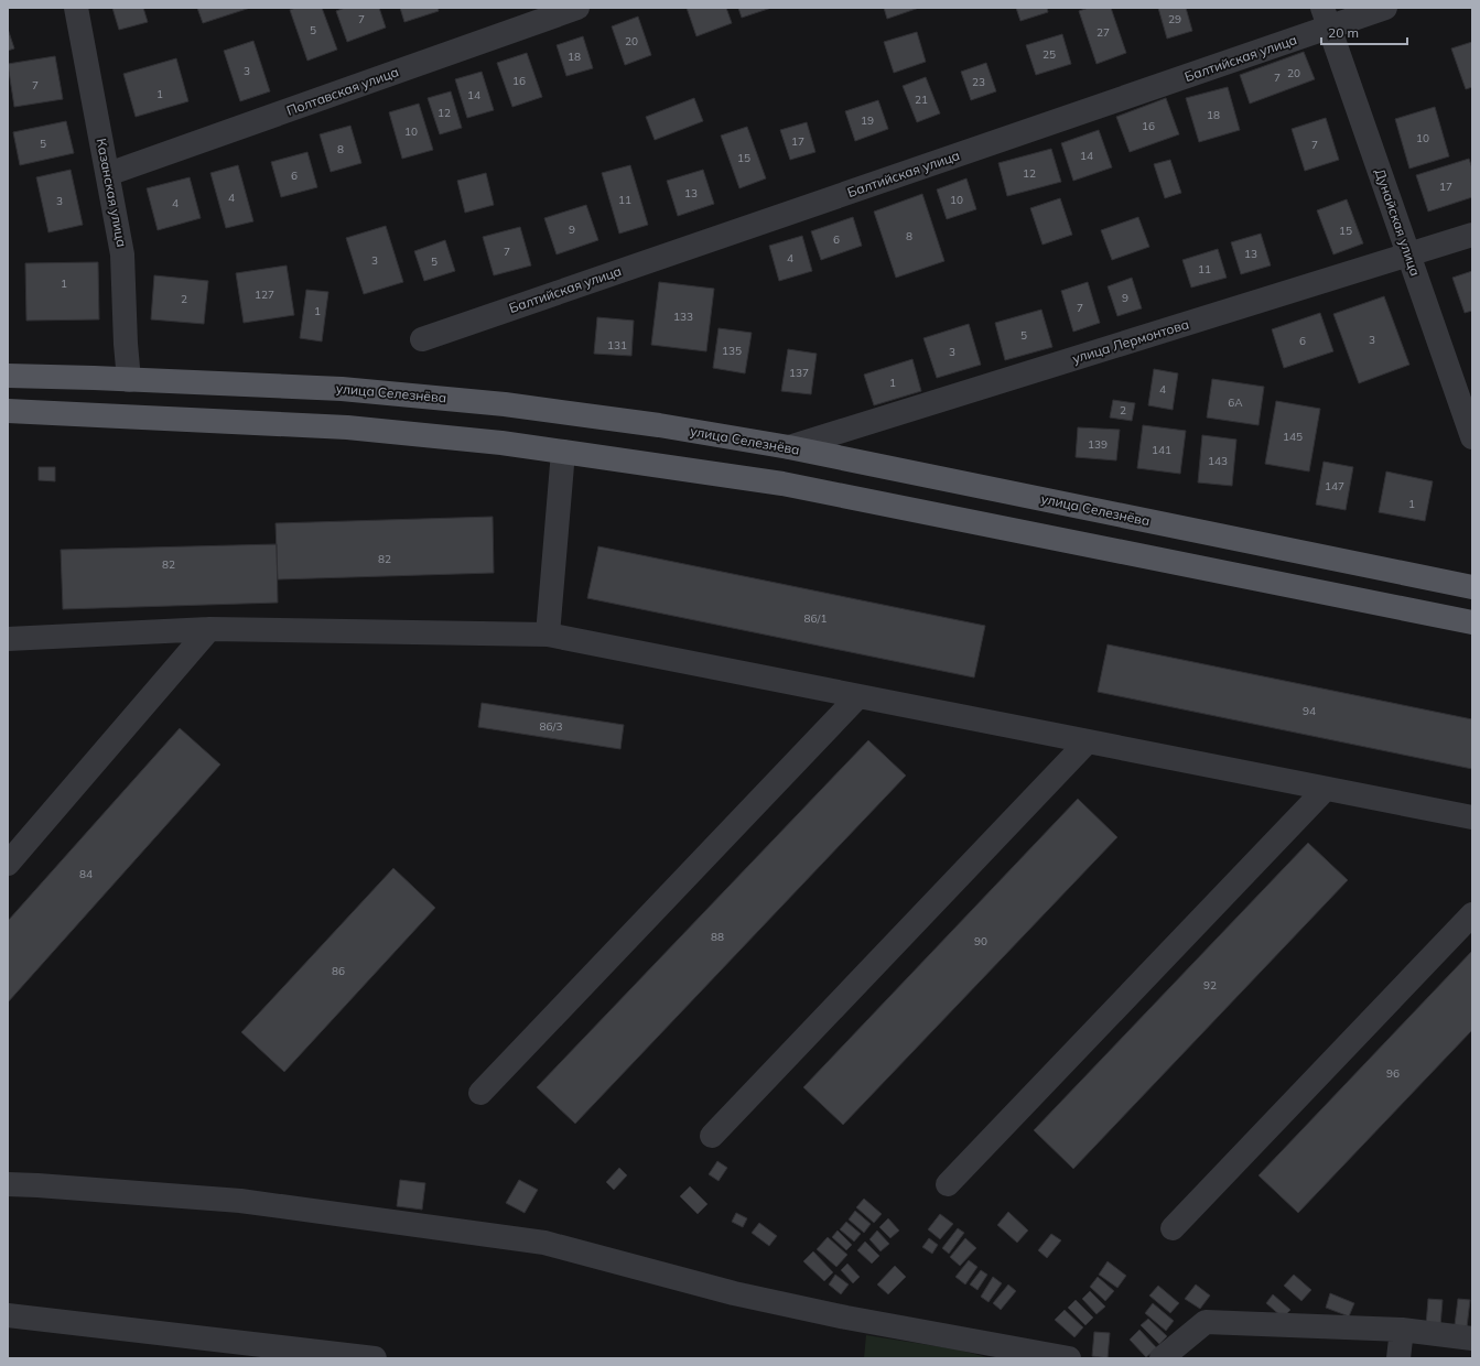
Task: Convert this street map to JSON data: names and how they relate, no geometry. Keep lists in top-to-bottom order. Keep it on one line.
{"streets":{"main road":["улица Селезнёва"],"street":["Балтийская улица","Полтавская улица","Казанская улица","Дунайская улица","улица Лермонтова"]},"crossings":[["Балтийская улица","Дунайская улица"],["Полтавская улица","Казанская улица"],["Казанская улица","улица Селезнёва"],["Дунайская улица","улица Лермонтова"],["улица Лермонтова","улица Селезнёва"]],"house_numbers":["7","29","5","27","20","25","18","3","20","7","16","23","7","1","14","21","12","18","19","16","10","10","17","5","7","8","14","15","12","6","17","13","4","11","10","3","4","9","15","8","6","7","13","4","3","5","11","1","127","9","2","7","1","133","5","3","6","131","135","3","137","1","4","6А","2","145","139","141","143","147","1","82","82","86/1","94","86/3","84","88","90","86","92","96"],"scale_bar":"20 m"}
